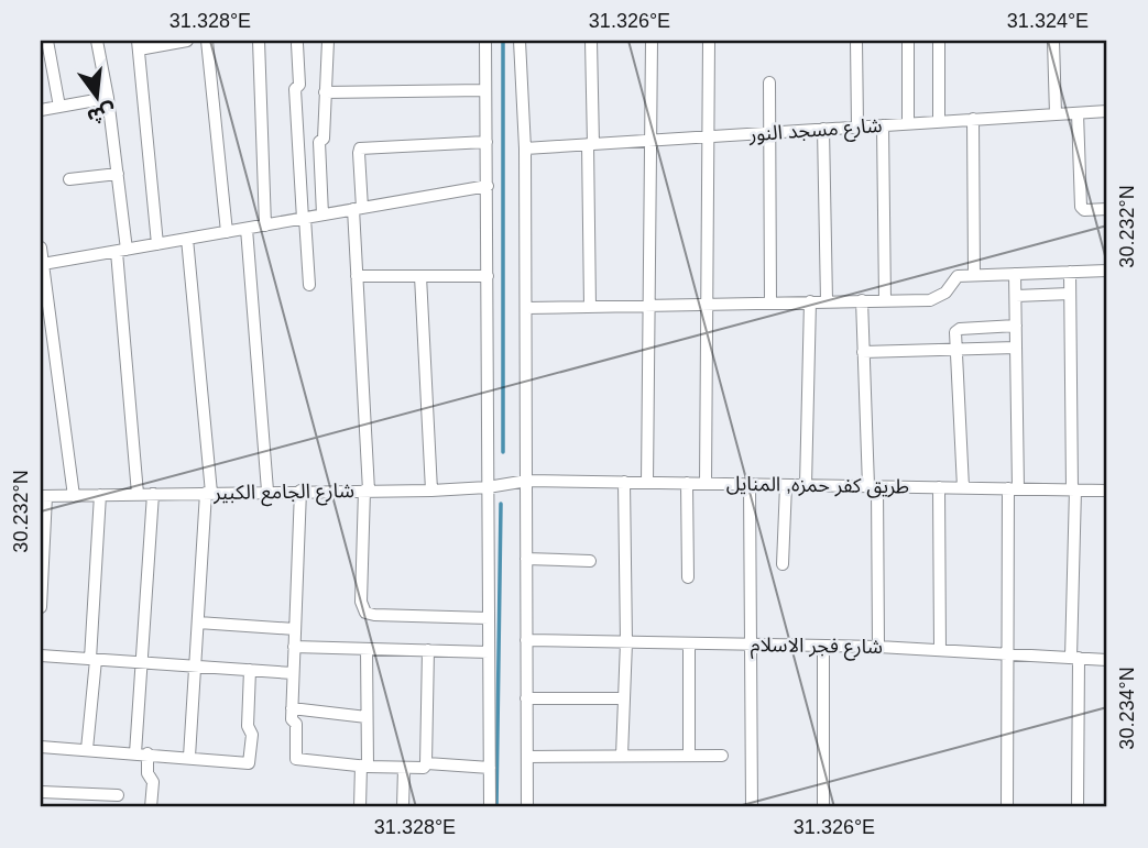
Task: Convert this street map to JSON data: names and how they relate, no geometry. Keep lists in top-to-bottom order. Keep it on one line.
{"streets":{"street":["شارع مسجد النور","طريق كفر حمزه, المنايل","شارع الجامع الكبير","شارع فجر الاسلام"]},"crossings":[["طريق كفر حمزه, المنايل","شارع الجامع الكبير"]],"north":"bottom","coordinates":["31.328°E","31.326°E","31.324°E","30.232°N","30.234°N"]}
